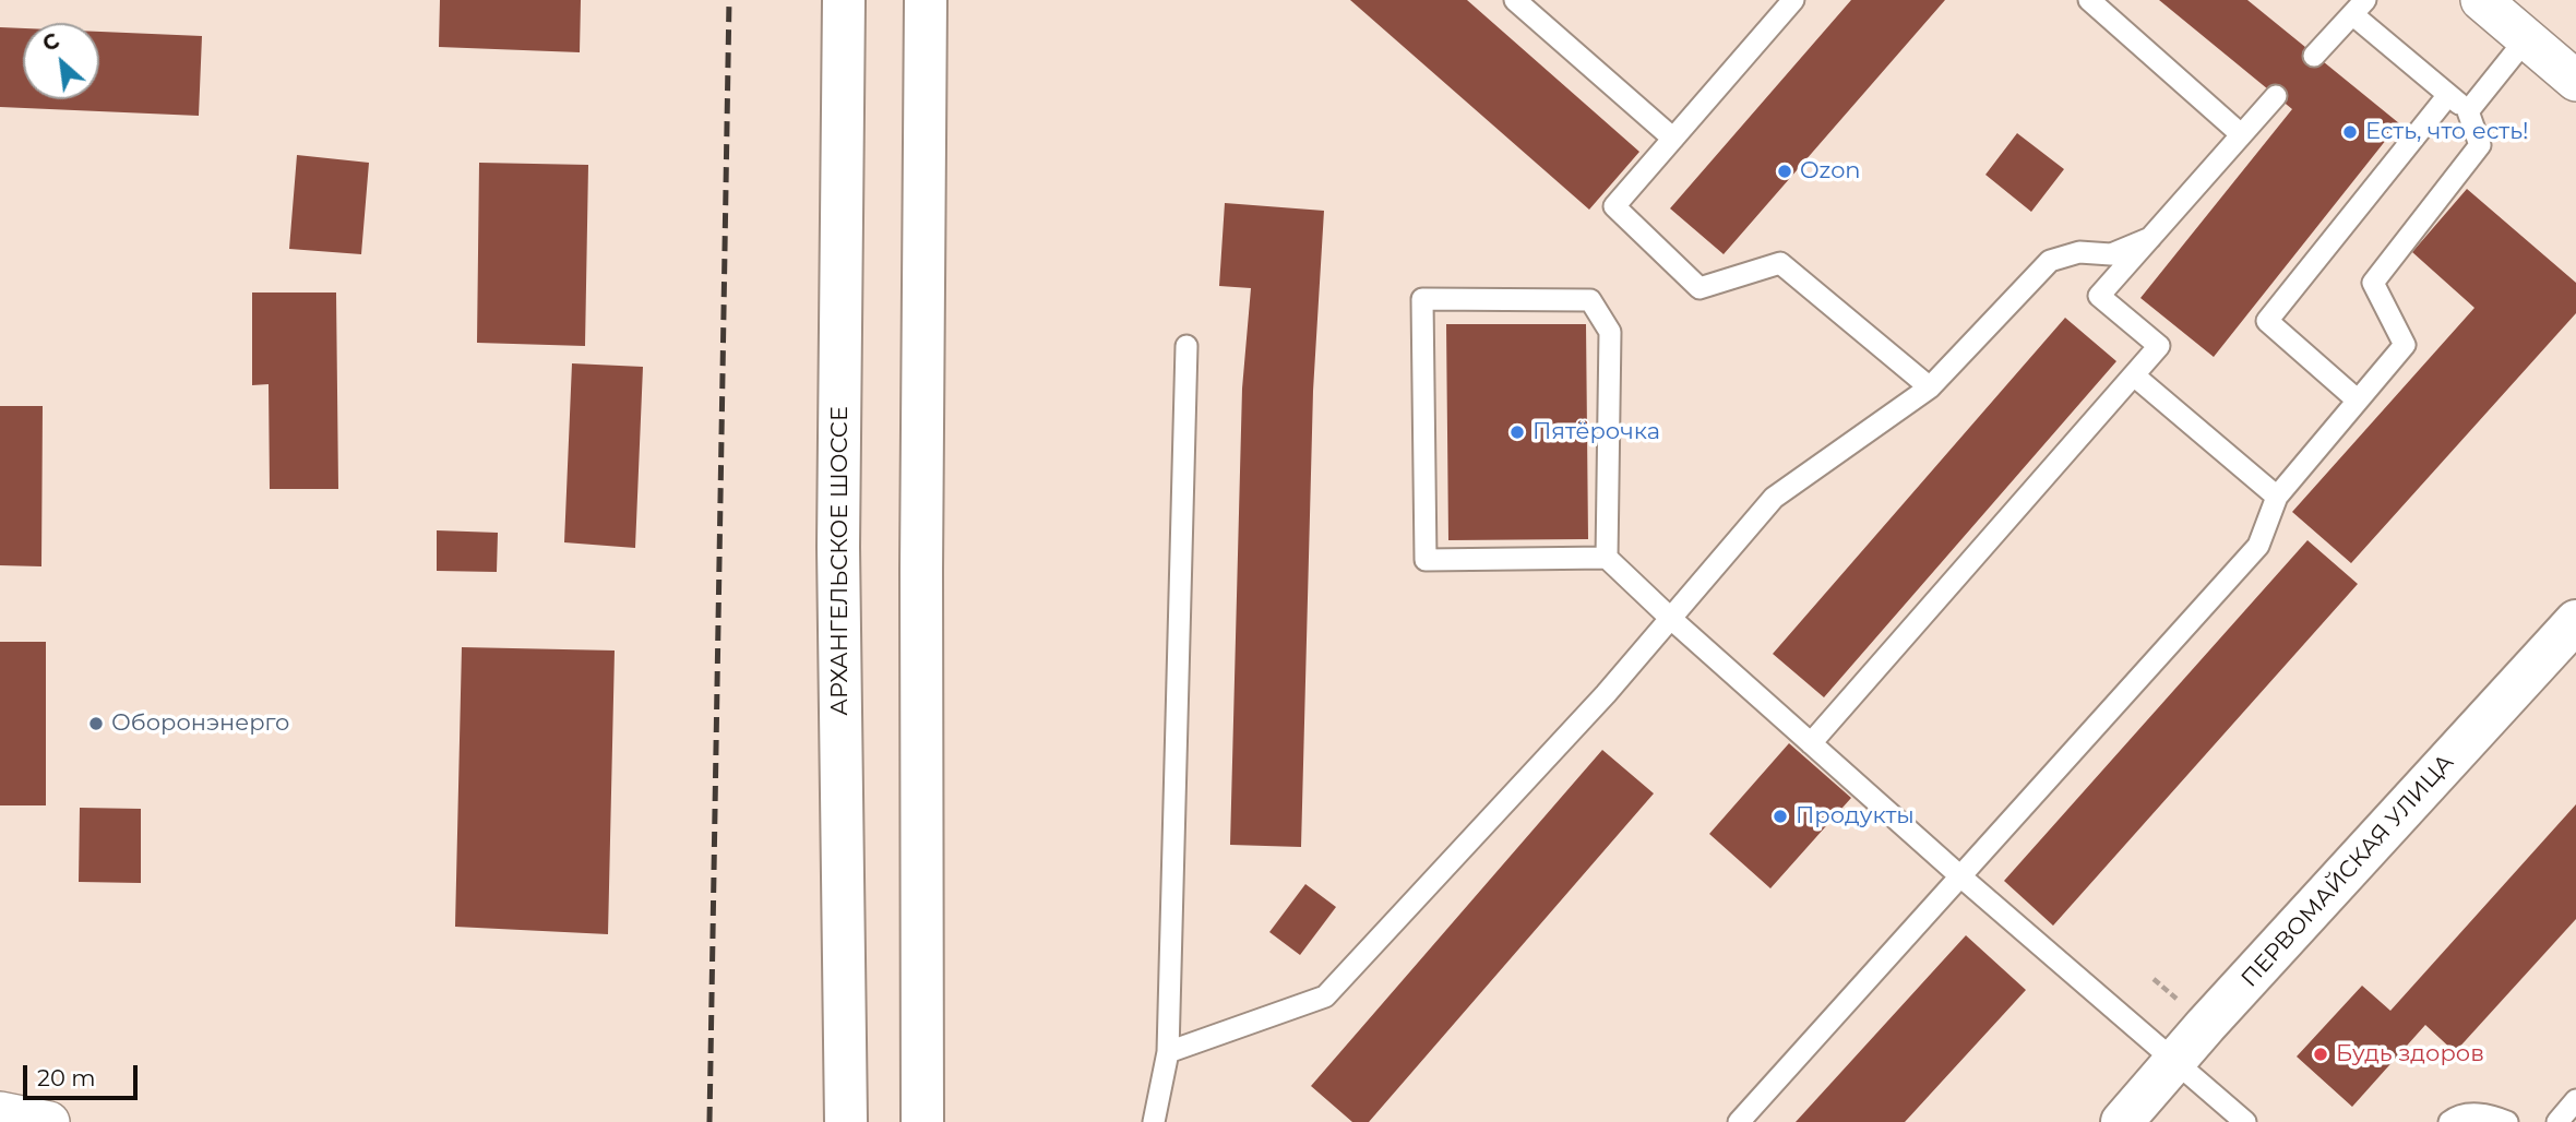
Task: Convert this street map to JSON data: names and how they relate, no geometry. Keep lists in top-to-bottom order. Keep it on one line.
{"streets":{"main road":["АРХАНГЕЛЬСКОЕ ШОССЕ","ПЕРВОМАЙСКАЯ УЛИЦА"]},"places":["Есть, что есть!","Ozon","Пятёрочка","Оборонэнерго","Продукты","Будь здоров"],"scale_bar":"20 m","north":"top left"}
